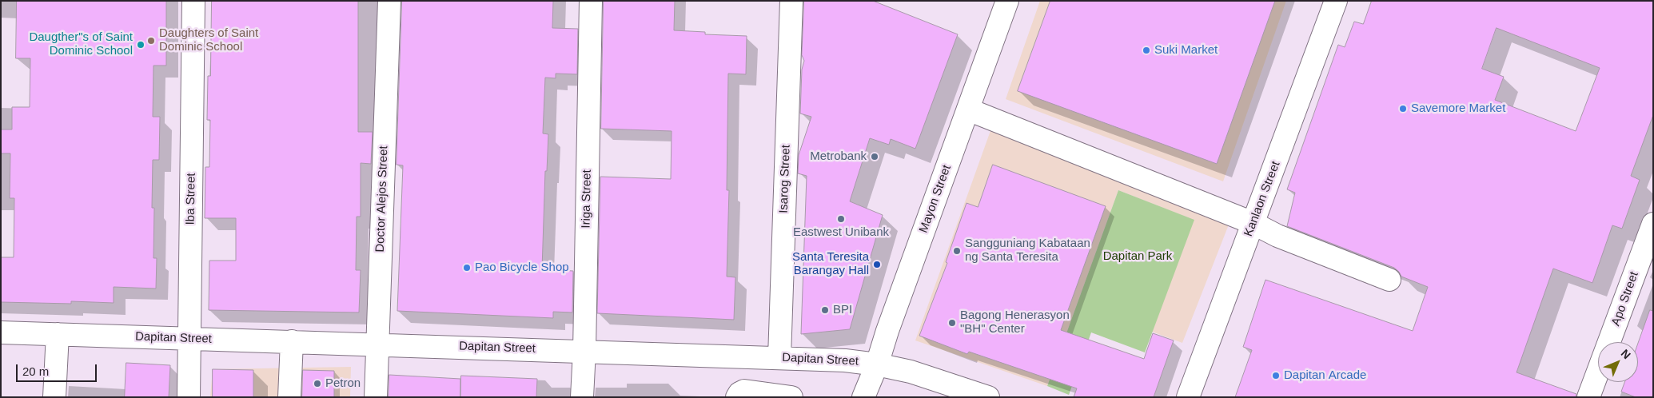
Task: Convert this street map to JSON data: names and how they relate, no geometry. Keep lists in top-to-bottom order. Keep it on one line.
{"streets":{"street":["Isarog Street","Iba Street","Doctor Alejos Street","Iriga Street","Mayon Street","Kanlaon Street","Apo Street","Dapitan Street"]},"crossings":[["Isarog Street","Dapitan Street"],["Iba Street","Dapitan Street"],["Doctor Alejos Street","Dapitan Street"],["Iriga Street","Dapitan Street"],["Mayon Street","Dapitan Street"]],"parks":["Dapitan Park"],"places":["Daughters of Saint Dominic School","Daugther\"s of Saint Dominic School","Suki Market","Savemore Market","Metrobank","Eastwest Unibank","Sangguniang Kabataan ng Santa Teresita","Santa Teresita Barangay Hall","Pao Bicycle Shop","BPI","Bagong Henerasyon \"BH\" Center","Dapitan Arcade","Petron"],"scale_bar":"20 m","north":"top right"}
